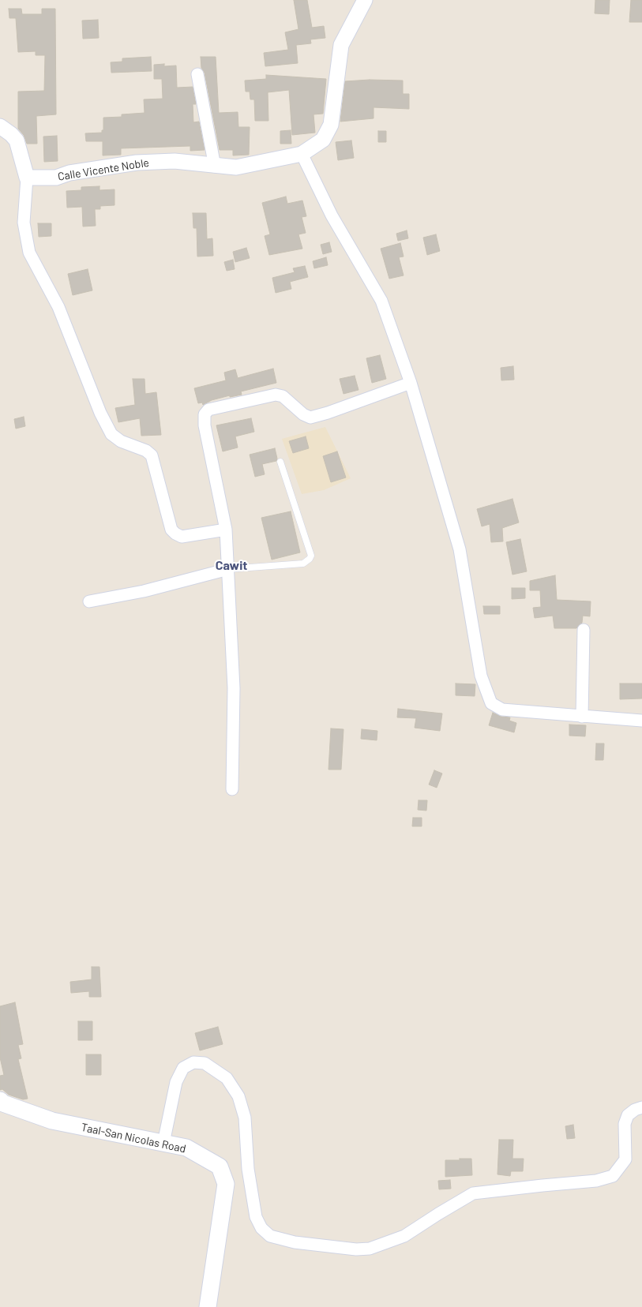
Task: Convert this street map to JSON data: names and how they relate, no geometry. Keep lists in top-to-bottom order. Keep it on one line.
{"streets":{"main road":["Taal-San Nicolas Road"],"street":["Calle Vicente Noble"]},"districts":["Cawit"]}
